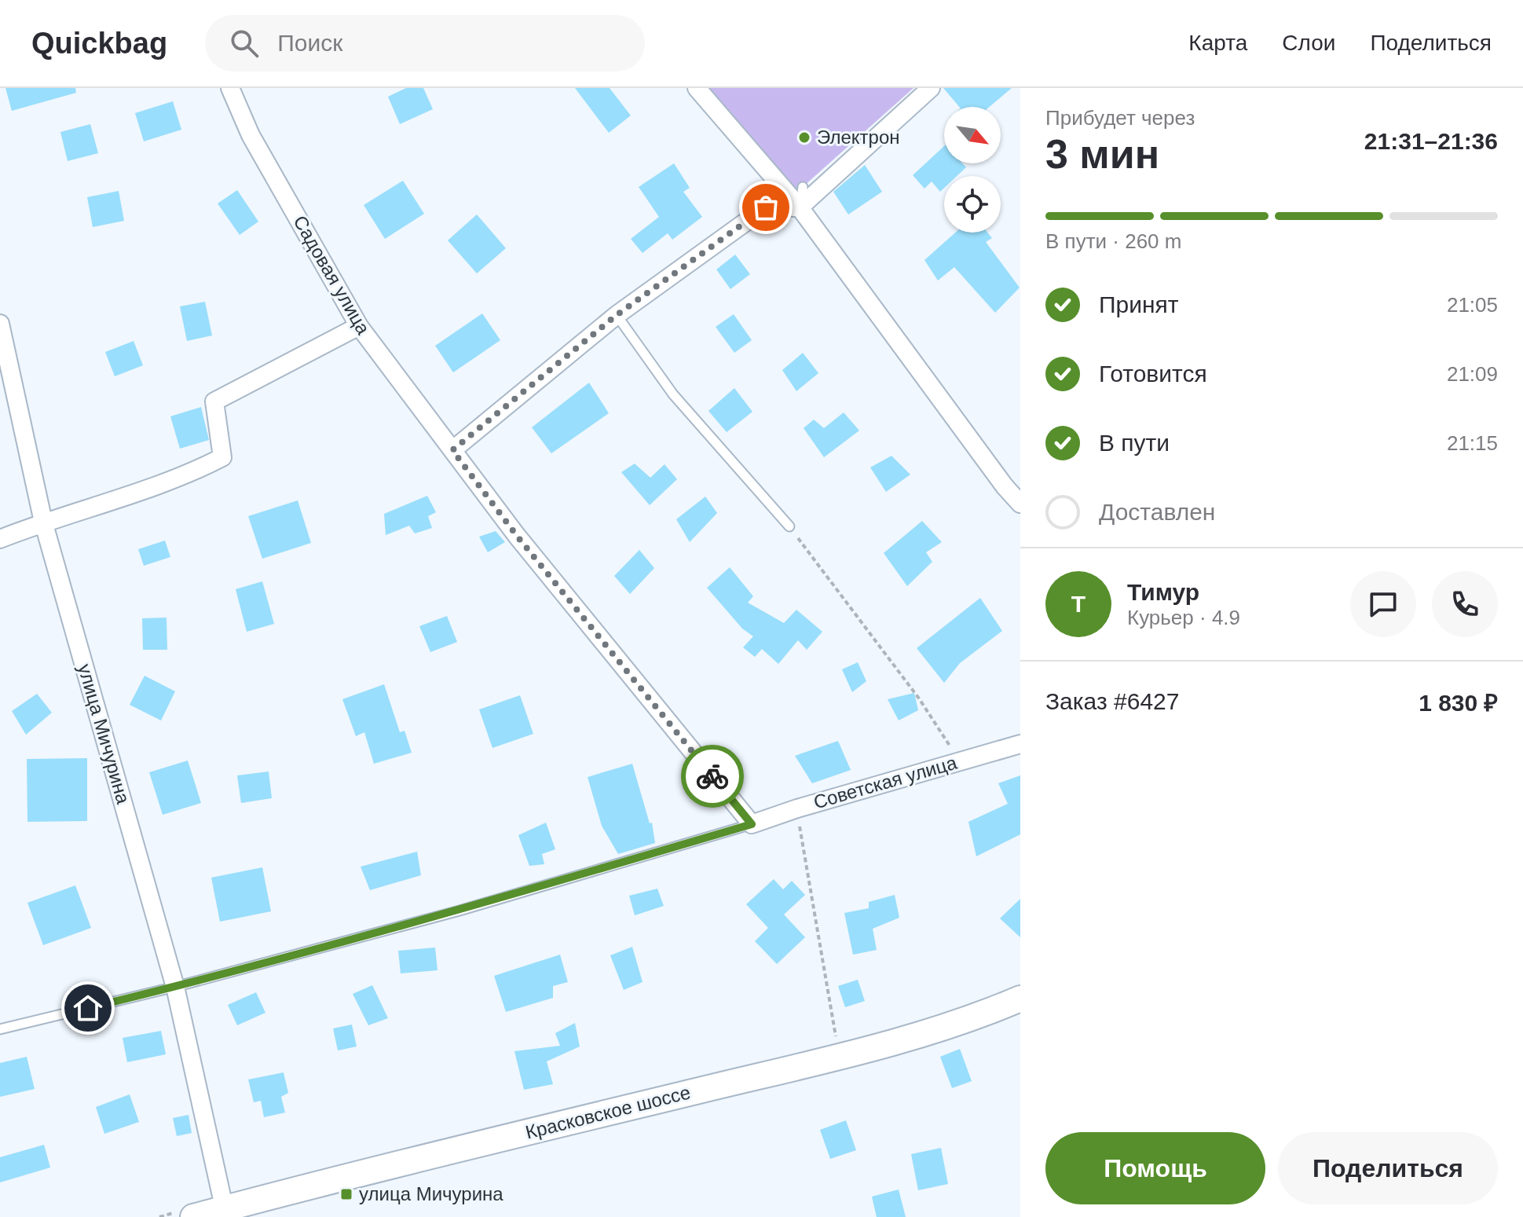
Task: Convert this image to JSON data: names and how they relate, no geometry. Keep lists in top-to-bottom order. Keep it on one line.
{"streets":{"main road":["Красковское шоссе"],"street":["Садовая улица","улица Мичурина","Советская улица"]},"crossings":[["Садовая улица","Советская улица"],["улица Мичурина","Красковское шоссе"]],"places":{"other":["Электрон"],"transit":["улица Мичурина"]},"north":"bottom right","page":{"header":"Quickbag","search":"Поиск","nav":["Карта","Слои","Поделиться"],"heading":["3 мин","Прибудет через","21:31–21:36"],"panel":["Тимур","Курьер · 4.9","Заказ #6427","1 830 ₽"],"bar":"В пути · 260 m","list":[["Принят","21:05"],["Готовится","21:09"],["В пути","21:15"],"Доставлен"],"round":"Т","buttons":["Помощь","Поделиться"]}}
